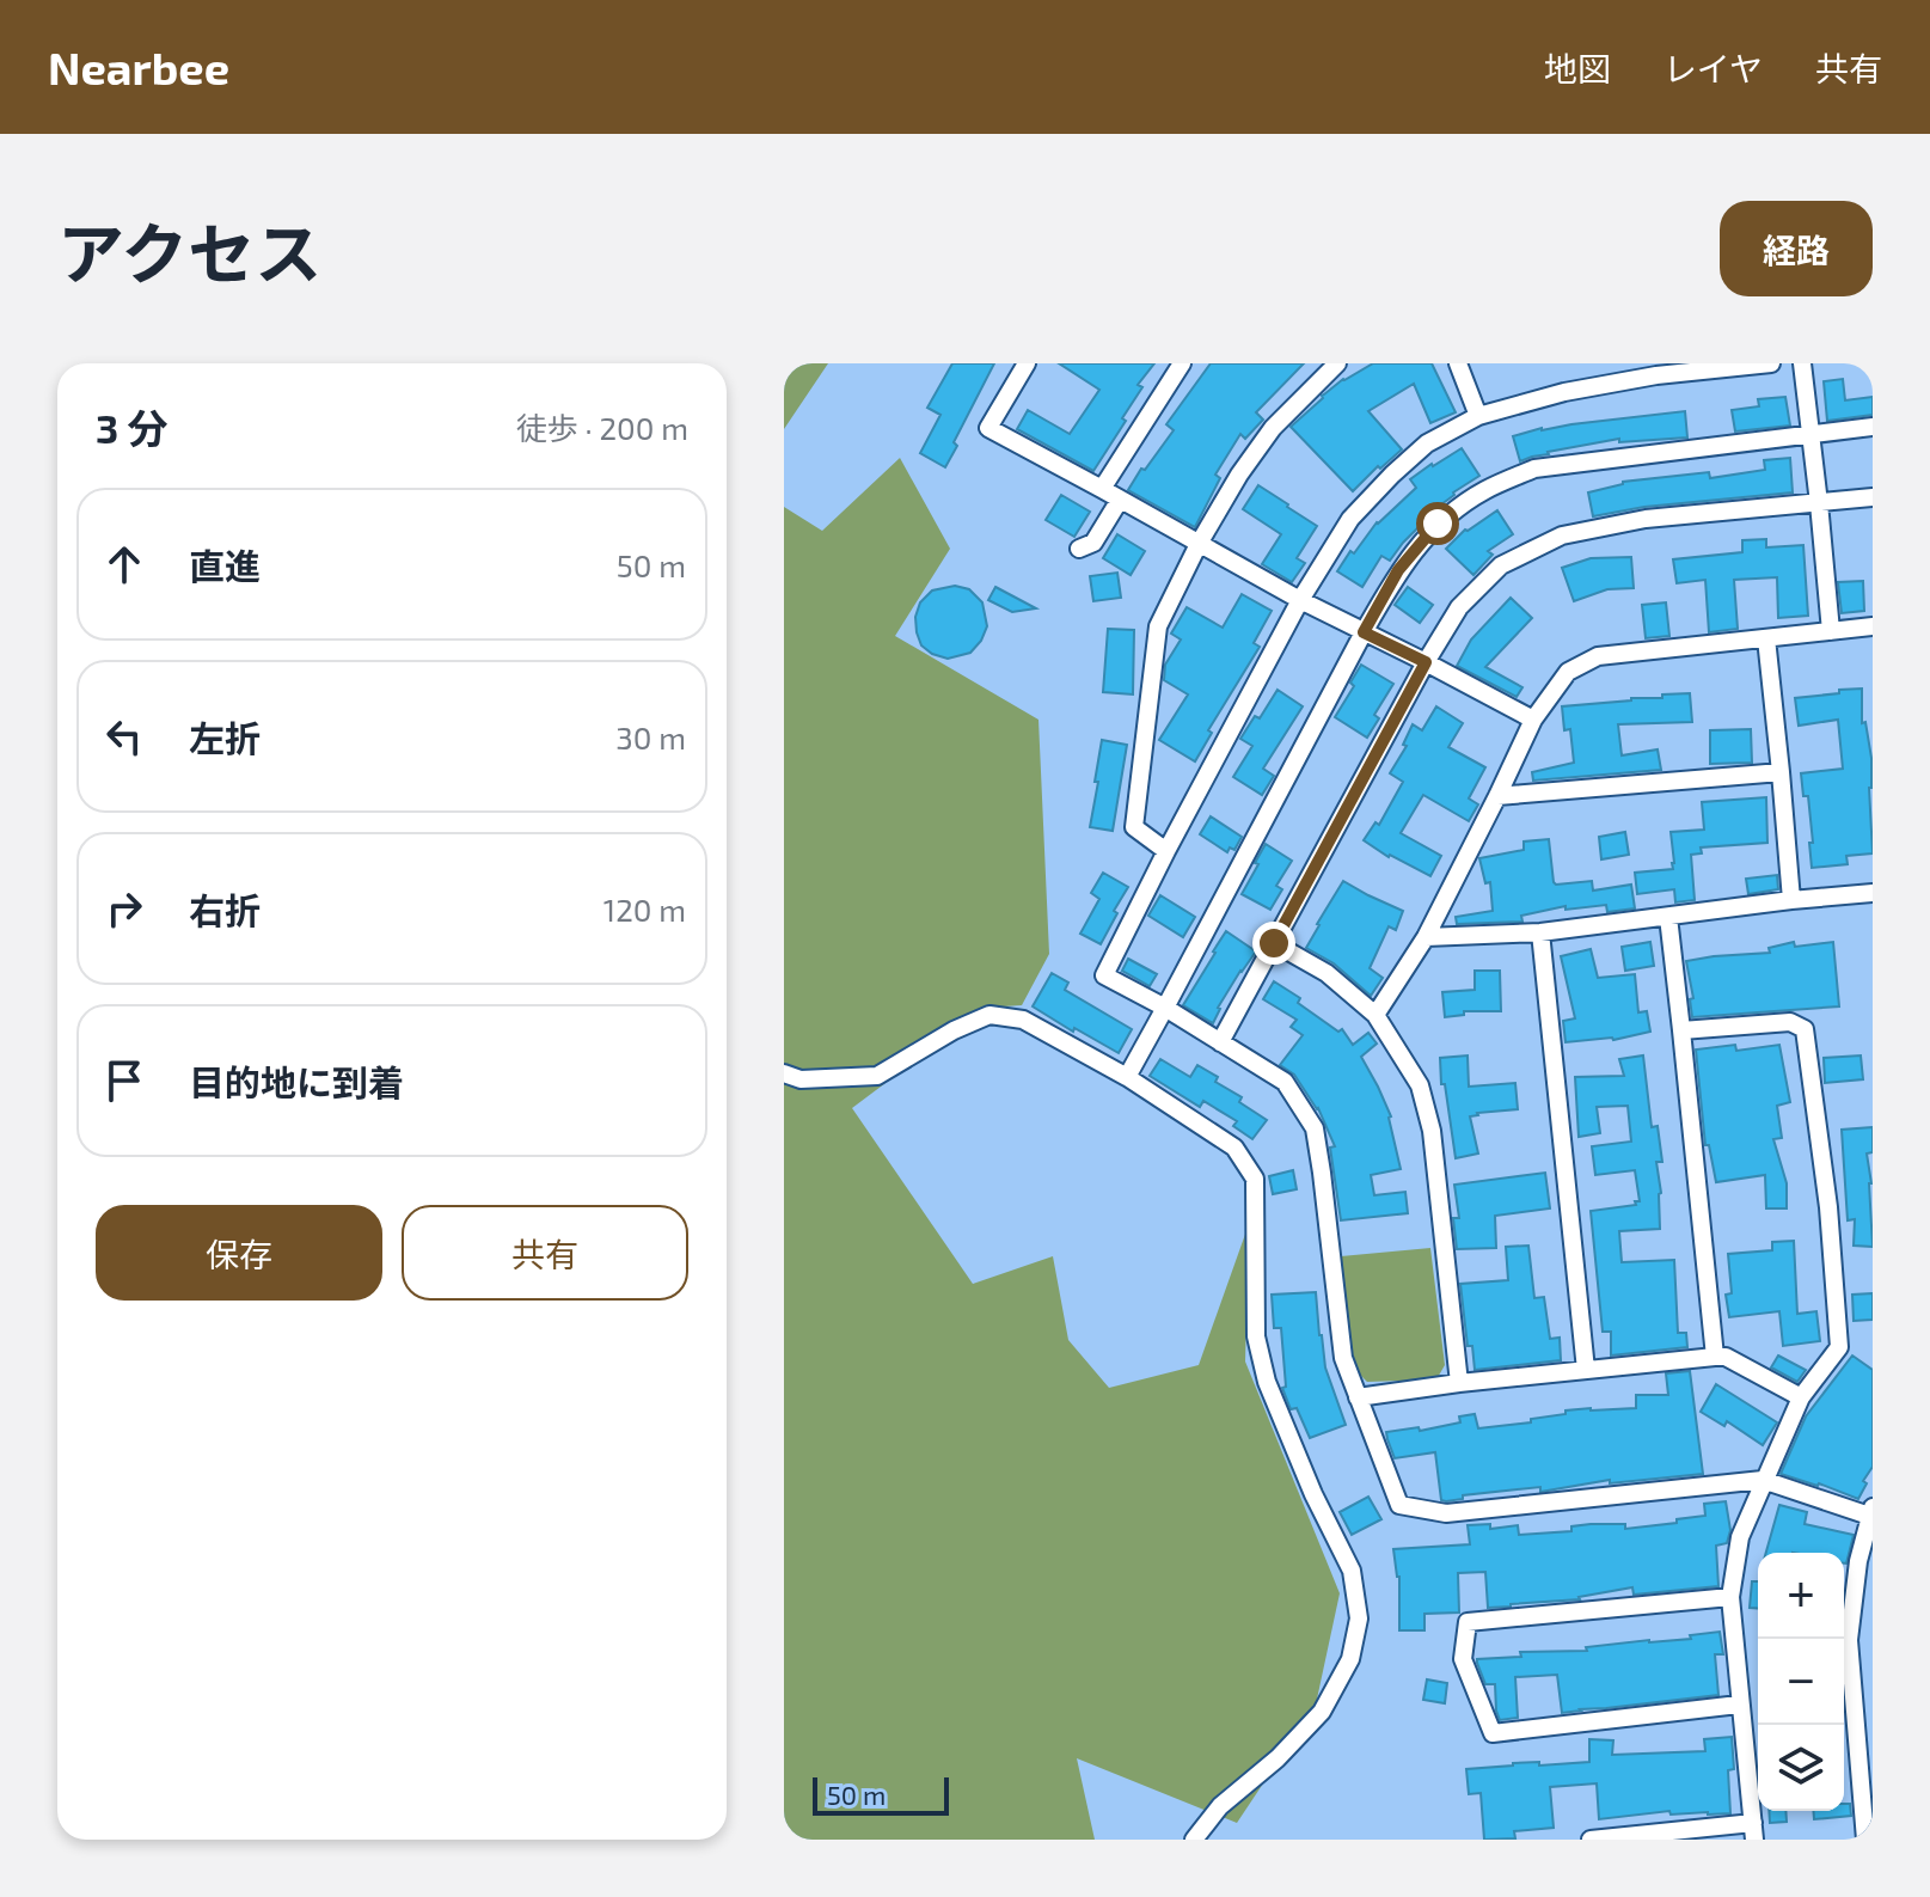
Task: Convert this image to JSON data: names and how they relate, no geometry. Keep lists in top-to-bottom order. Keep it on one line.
{"scale_bar":"50 m","page":{"header":"Nearbee","nav":["地図","レイヤ","共有"],"title":"アクセス","buttons":["経路",["保存","共有"]],"heading":["3 分","徒歩 · 200 m"],"list":[["直進","50 m"],["左折","30 m"],["右折","120 m"],"目的地に到着"],"map_buttons":["+","−"],"scale":"50 m"}}
